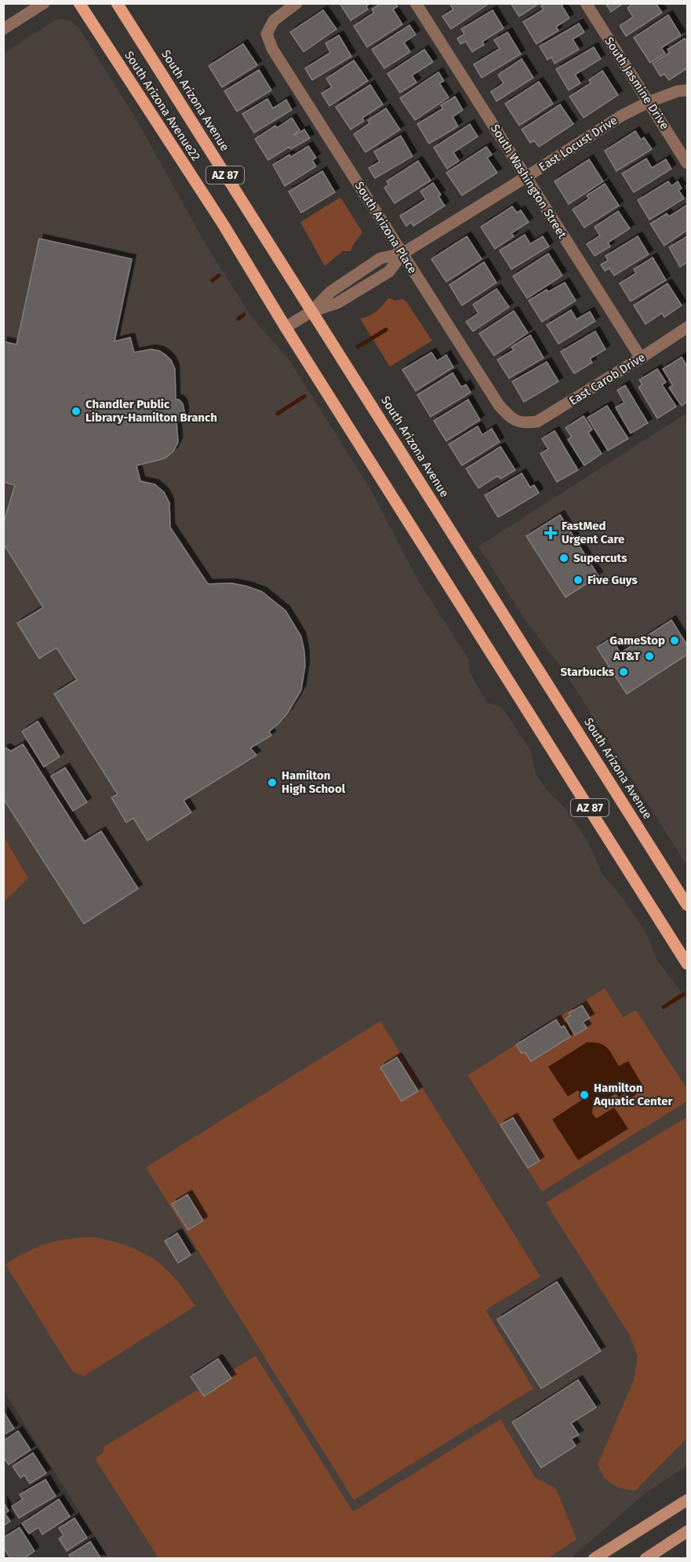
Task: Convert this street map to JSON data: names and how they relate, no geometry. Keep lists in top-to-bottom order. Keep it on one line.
{"streets":{"main road":["South Arizona Avenue","South Arizona Avenue22","AZ 87"],"street":["South Jasmine Drive","East Locust Drive","South Washington Street","South Arizona Place","East Carob Drive"]},"crossings":[["South Jasmine Drive","East Locust Drive"],["South Arizona Avenue","East Locust Drive"],["South Arizona Avenue22","East Locust Drive"],["South Arizona Avenue22","AZ 87"],["East Locust Drive","AZ 87"],["East Locust Drive","South Washington Street"],["East Locust Drive","South Arizona Place"],["South Washington Street","East Carob Drive"],["South Arizona Place","East Carob Drive"]],"places":{"other":["Chandler Public Library-Hamilton Branch","Supercuts","Five Guys","GameStop","AT&T","Starbucks","Hamilton High School","Hamilton Aquatic Center"],"health":["FastMed Urgent Care"]}}
